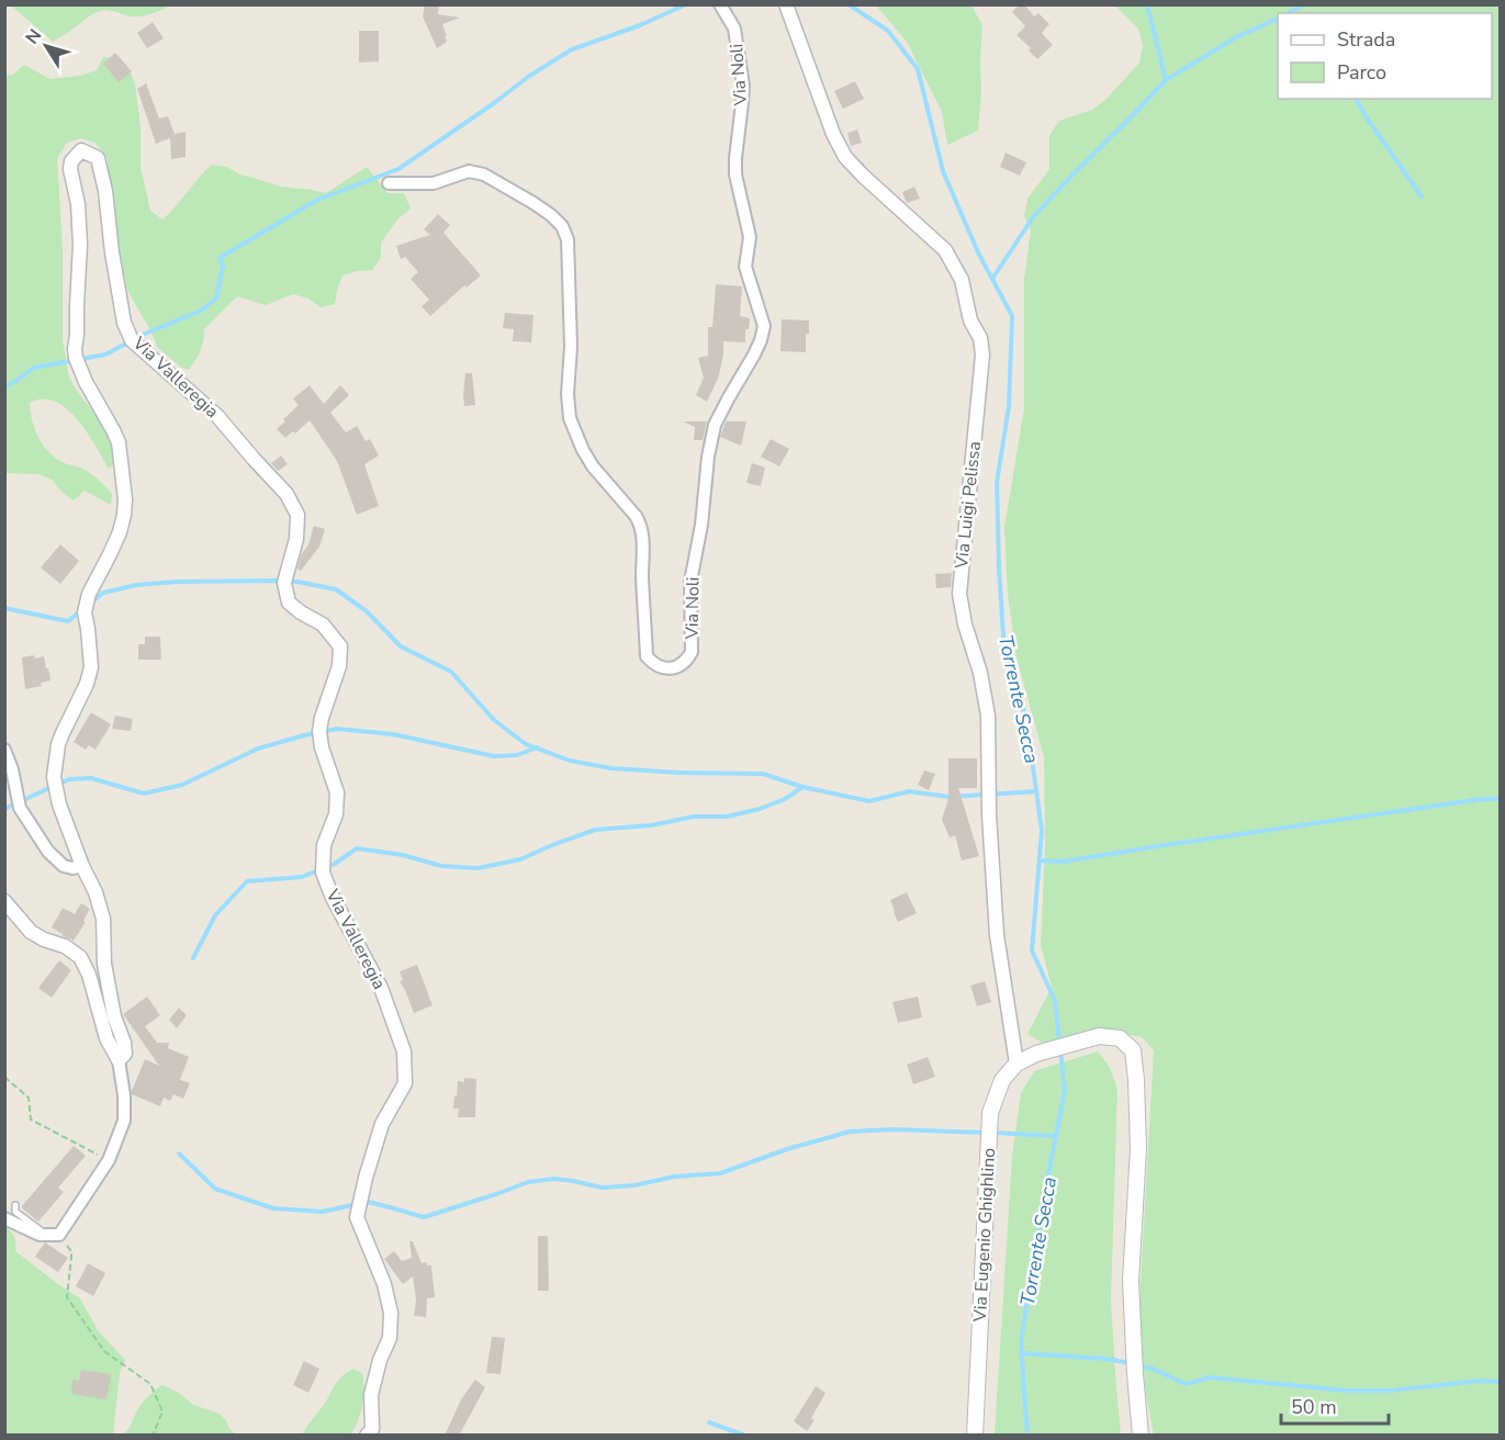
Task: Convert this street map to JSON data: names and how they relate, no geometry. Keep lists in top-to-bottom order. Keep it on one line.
{"streets":{"main road":["Via Eugenio Ghighlino"],"street":["Via Noli","Via Valleregia","Via Luigi Pelissa"]},"crossings":[["Via Luigi Pelissa","Via Eugenio Ghighlino"]],"water":["Torrente Secca"],"legend":["Strada","Parco"],"scale_bar":"50 m","north":"top left"}
